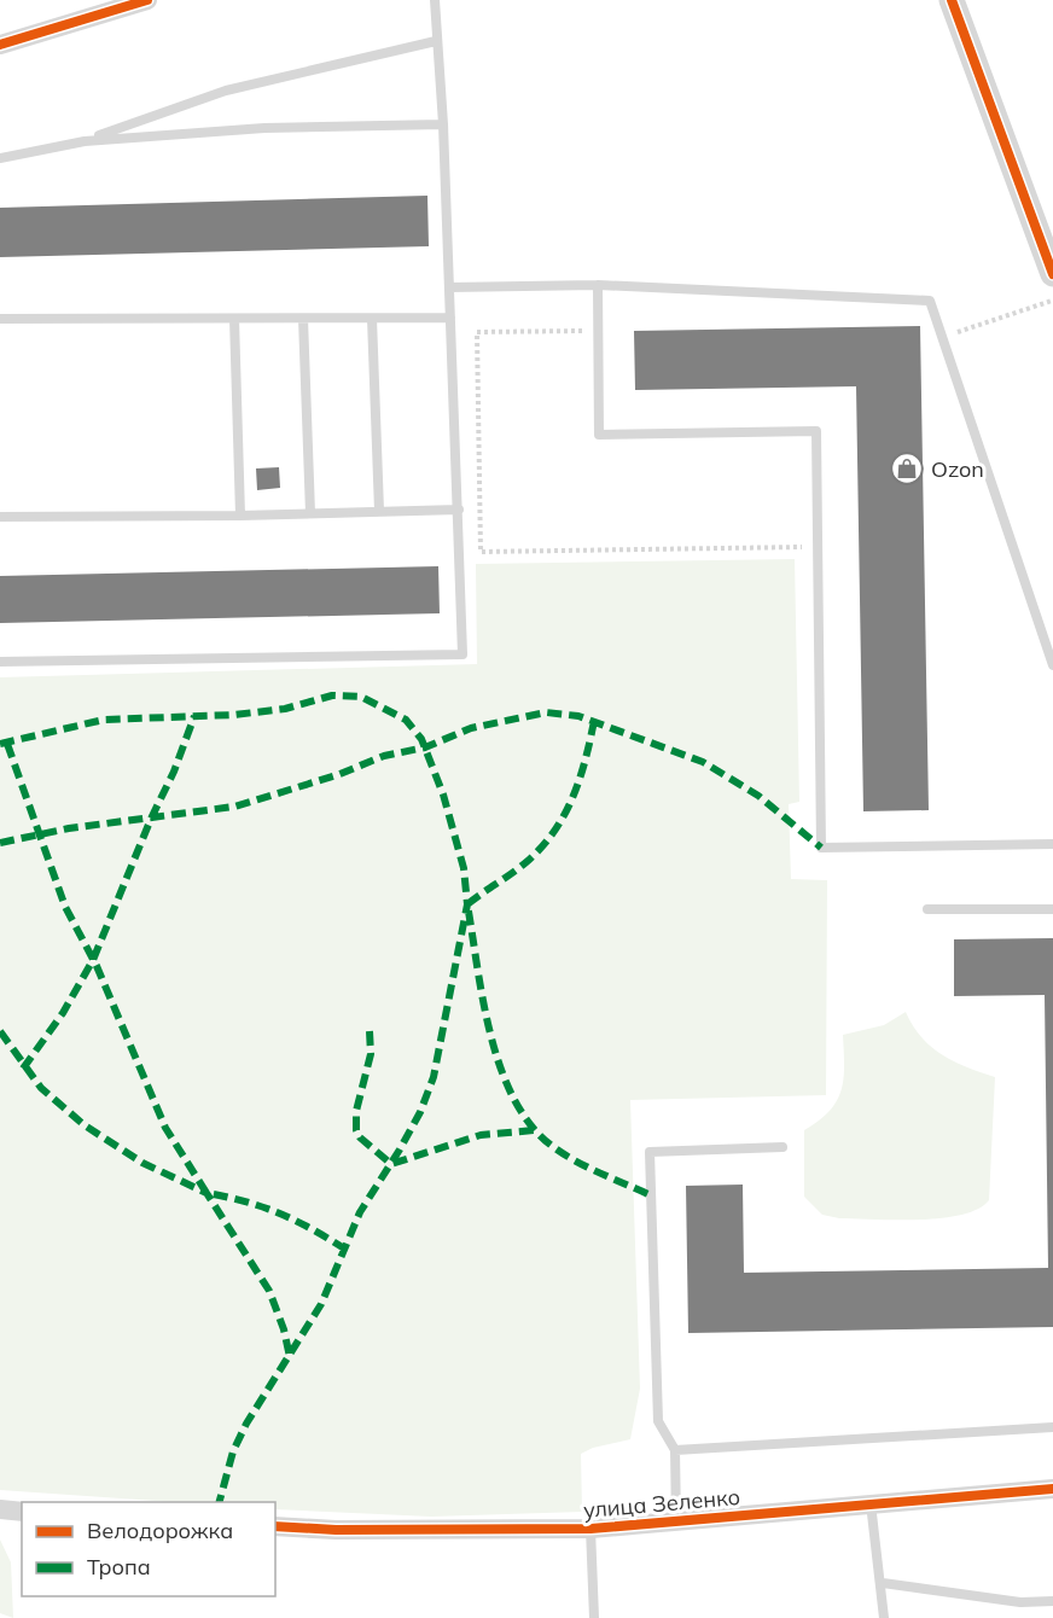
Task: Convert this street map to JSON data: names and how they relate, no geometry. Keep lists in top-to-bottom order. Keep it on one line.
{"streets":{"street":["улица Зеленко"]},"places":{"shop":["Ozon"]},"legend":["Велодорожка","Тропа"]}
